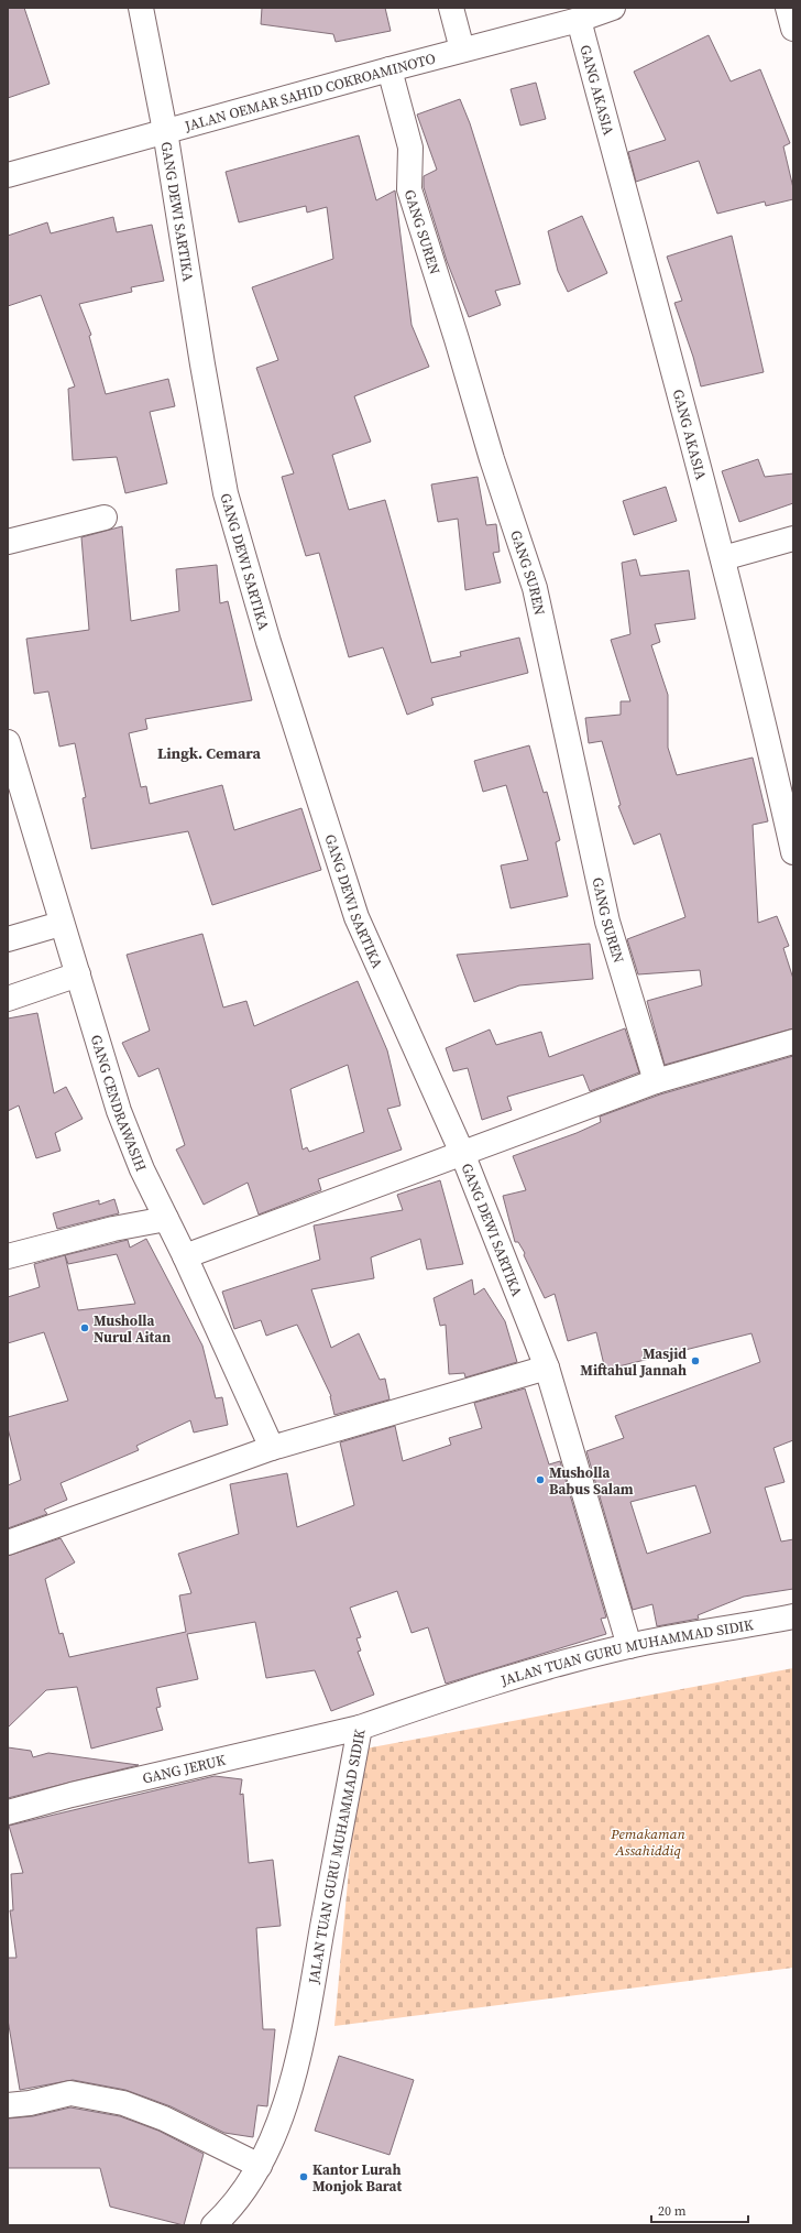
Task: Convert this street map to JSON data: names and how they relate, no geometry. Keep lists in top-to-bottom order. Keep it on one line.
{"streets":{"street":["GANG AKASIA","JALAN OEMAR SAHID COKROAMINOTO","GANG DEWI SARTIKA","GANG SUREN","GANG CENDRAWASIH","JALAN TUAN GURU MUHAMMAD SIDIK","GANG JERUK"]},"crossings":[["GANG AKASIA","JALAN OEMAR SAHID COKROAMINOTO"],["JALAN OEMAR SAHID COKROAMINOTO","GANG DEWI SARTIKA"],["JALAN OEMAR SAHID COKROAMINOTO","GANG SUREN"],["GANG DEWI SARTIKA","JALAN TUAN GURU MUHAMMAD SIDIK"],["JALAN TUAN GURU MUHAMMAD SIDIK","GANG JERUK"]],"districts":["Lingk. Cemara"],"parks":["Pemakaman Assahiddiq"],"places":["Musholla Nurul Aitan","Masjid Miftahul Jannah","Musholla Babus Salam","Kantor Lurah Monjok Barat"],"scale_bar":"20 m"}
